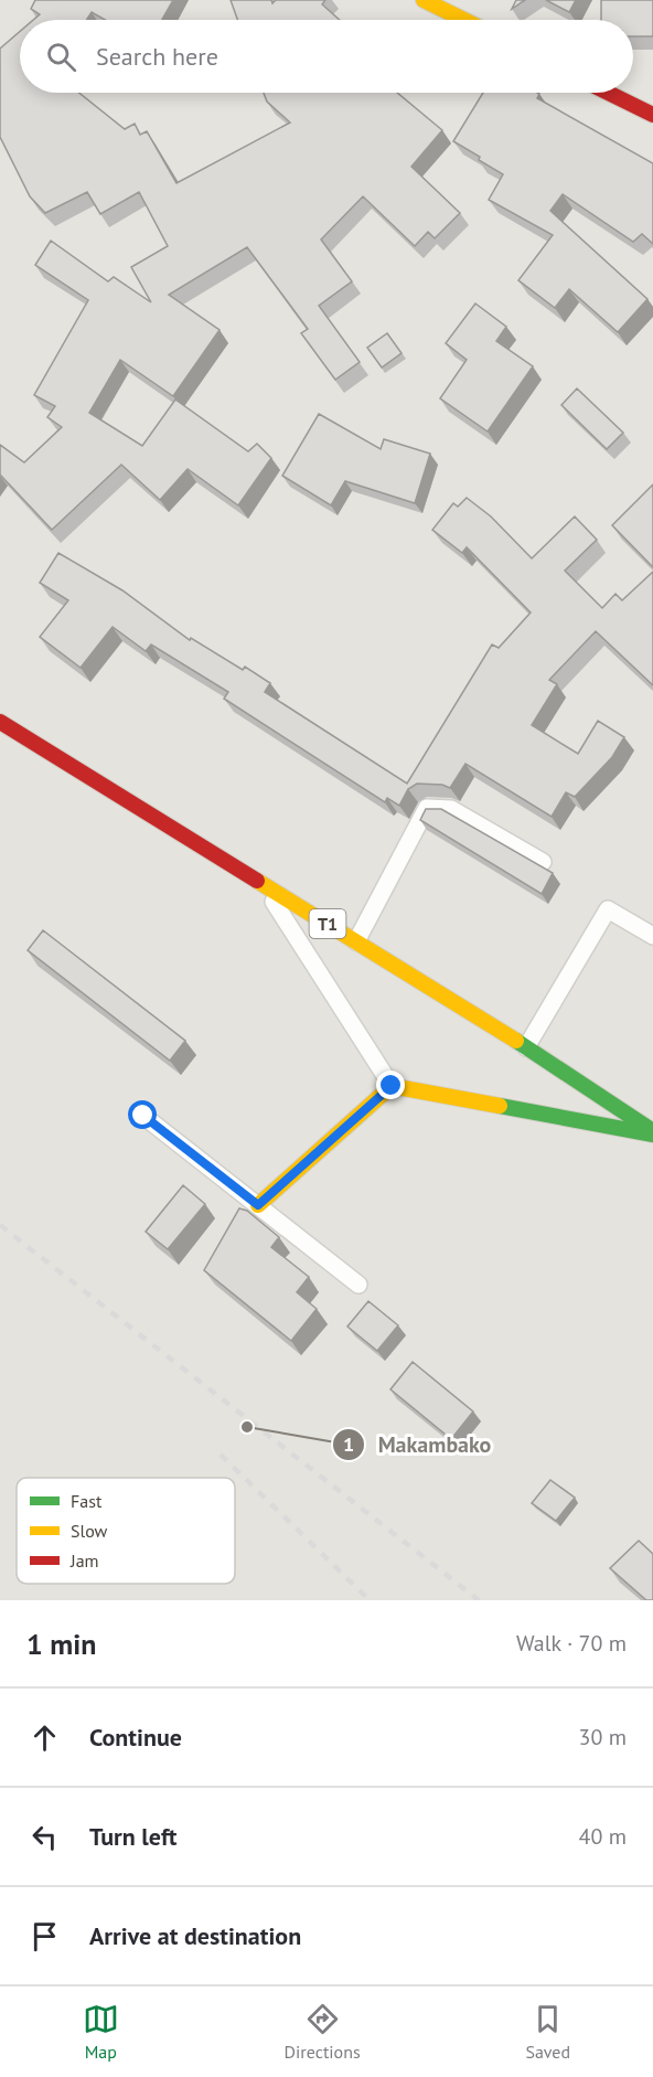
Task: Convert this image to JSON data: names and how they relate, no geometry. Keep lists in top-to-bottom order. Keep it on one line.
{"streets":{"main road":["T1"]},"places":["Makambako"],"legend":["Fast","Slow","Jam"],"page":{"search":"Search here","heading":["1 min","Walk · 70 m"],"list":[["Continue","30 m"],["Turn left","40 m"],"Arrive at destination"],"nav":["Map","Directions","Saved"]}}
